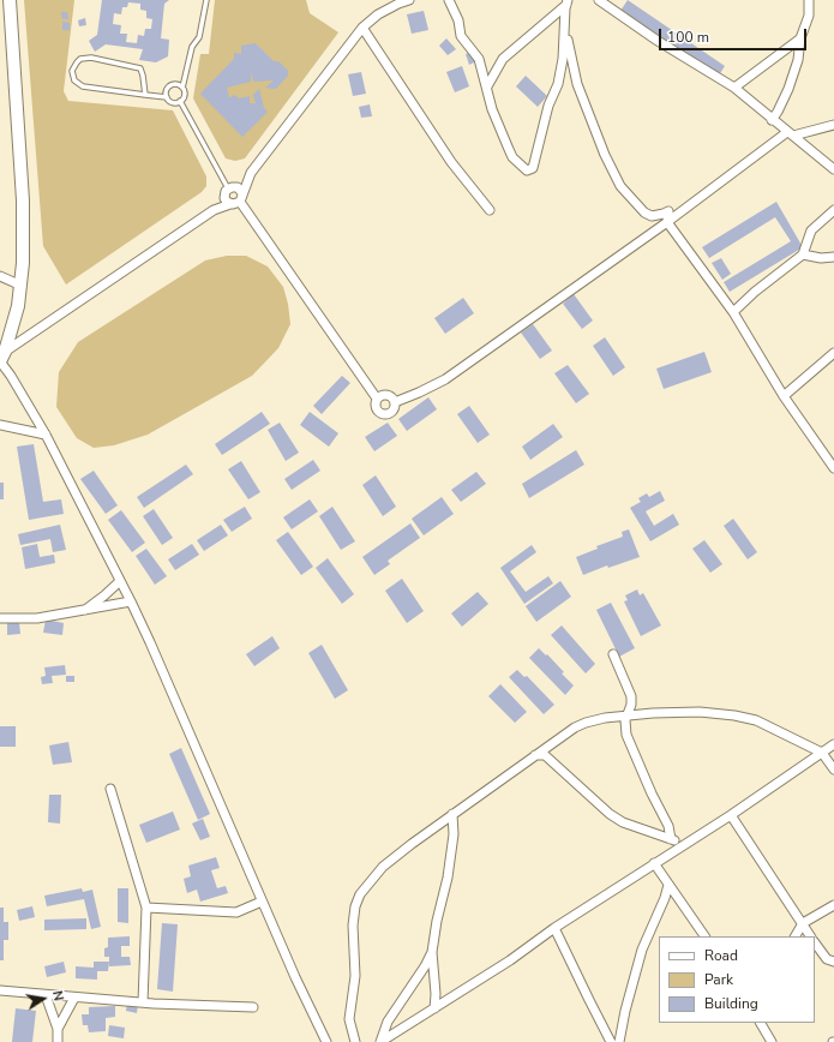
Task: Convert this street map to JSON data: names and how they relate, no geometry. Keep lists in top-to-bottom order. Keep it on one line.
{"legend":["Road","Park","Building"],"scale_bar":"100 m","north":"right"}
